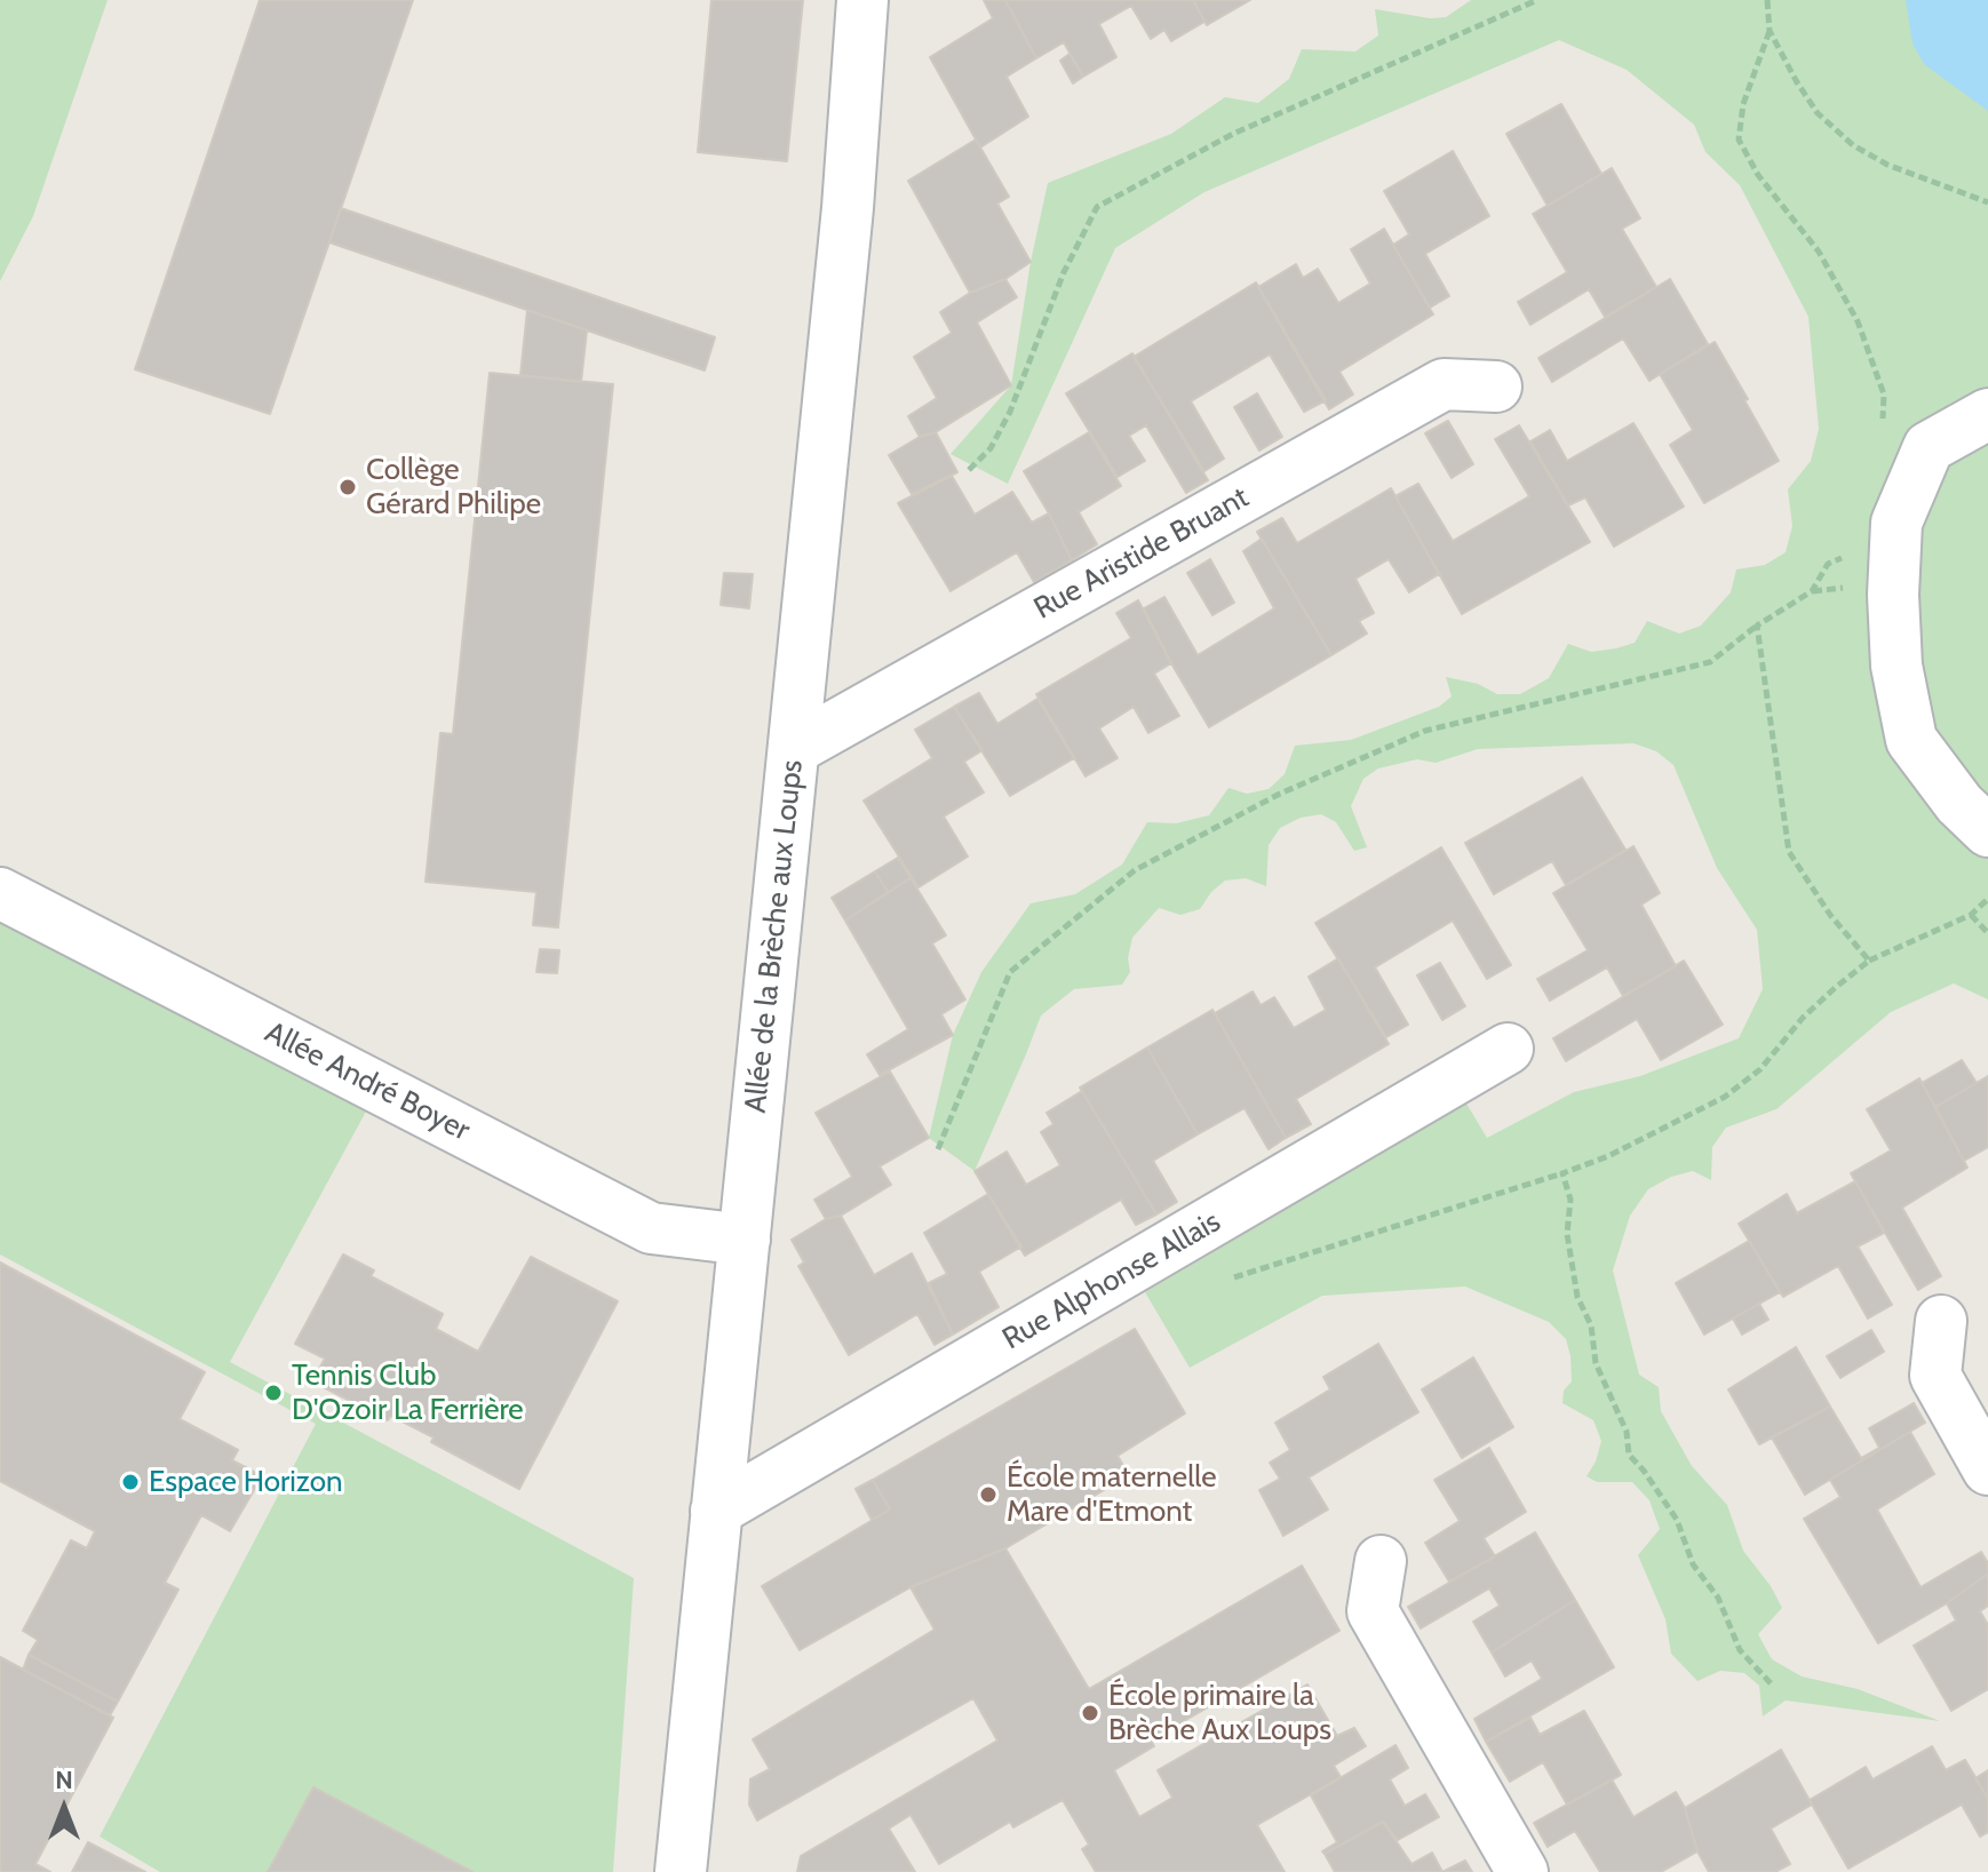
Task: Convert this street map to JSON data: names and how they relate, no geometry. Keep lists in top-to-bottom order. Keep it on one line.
{"streets":{"street":["Rue Aristide Bruant","Allée de la Brèche aux Loups","Allée André Boyer","Rue Alphonse Allais"]},"crossings":[["Rue Aristide Bruant","Allée de la Brèche aux Loups"],["Allée de la Brèche aux Loups","Allée André Boyer"],["Allée de la Brèche aux Loups","Rue Alphonse Allais"]],"places":["Collège Gérard Philipe","Tennis Club D'Ozoir La Ferrière","Espace Horizon","École maternelle Mare d'Etmont","École primaire la Brèche Aux Loups"],"north":"top"}
